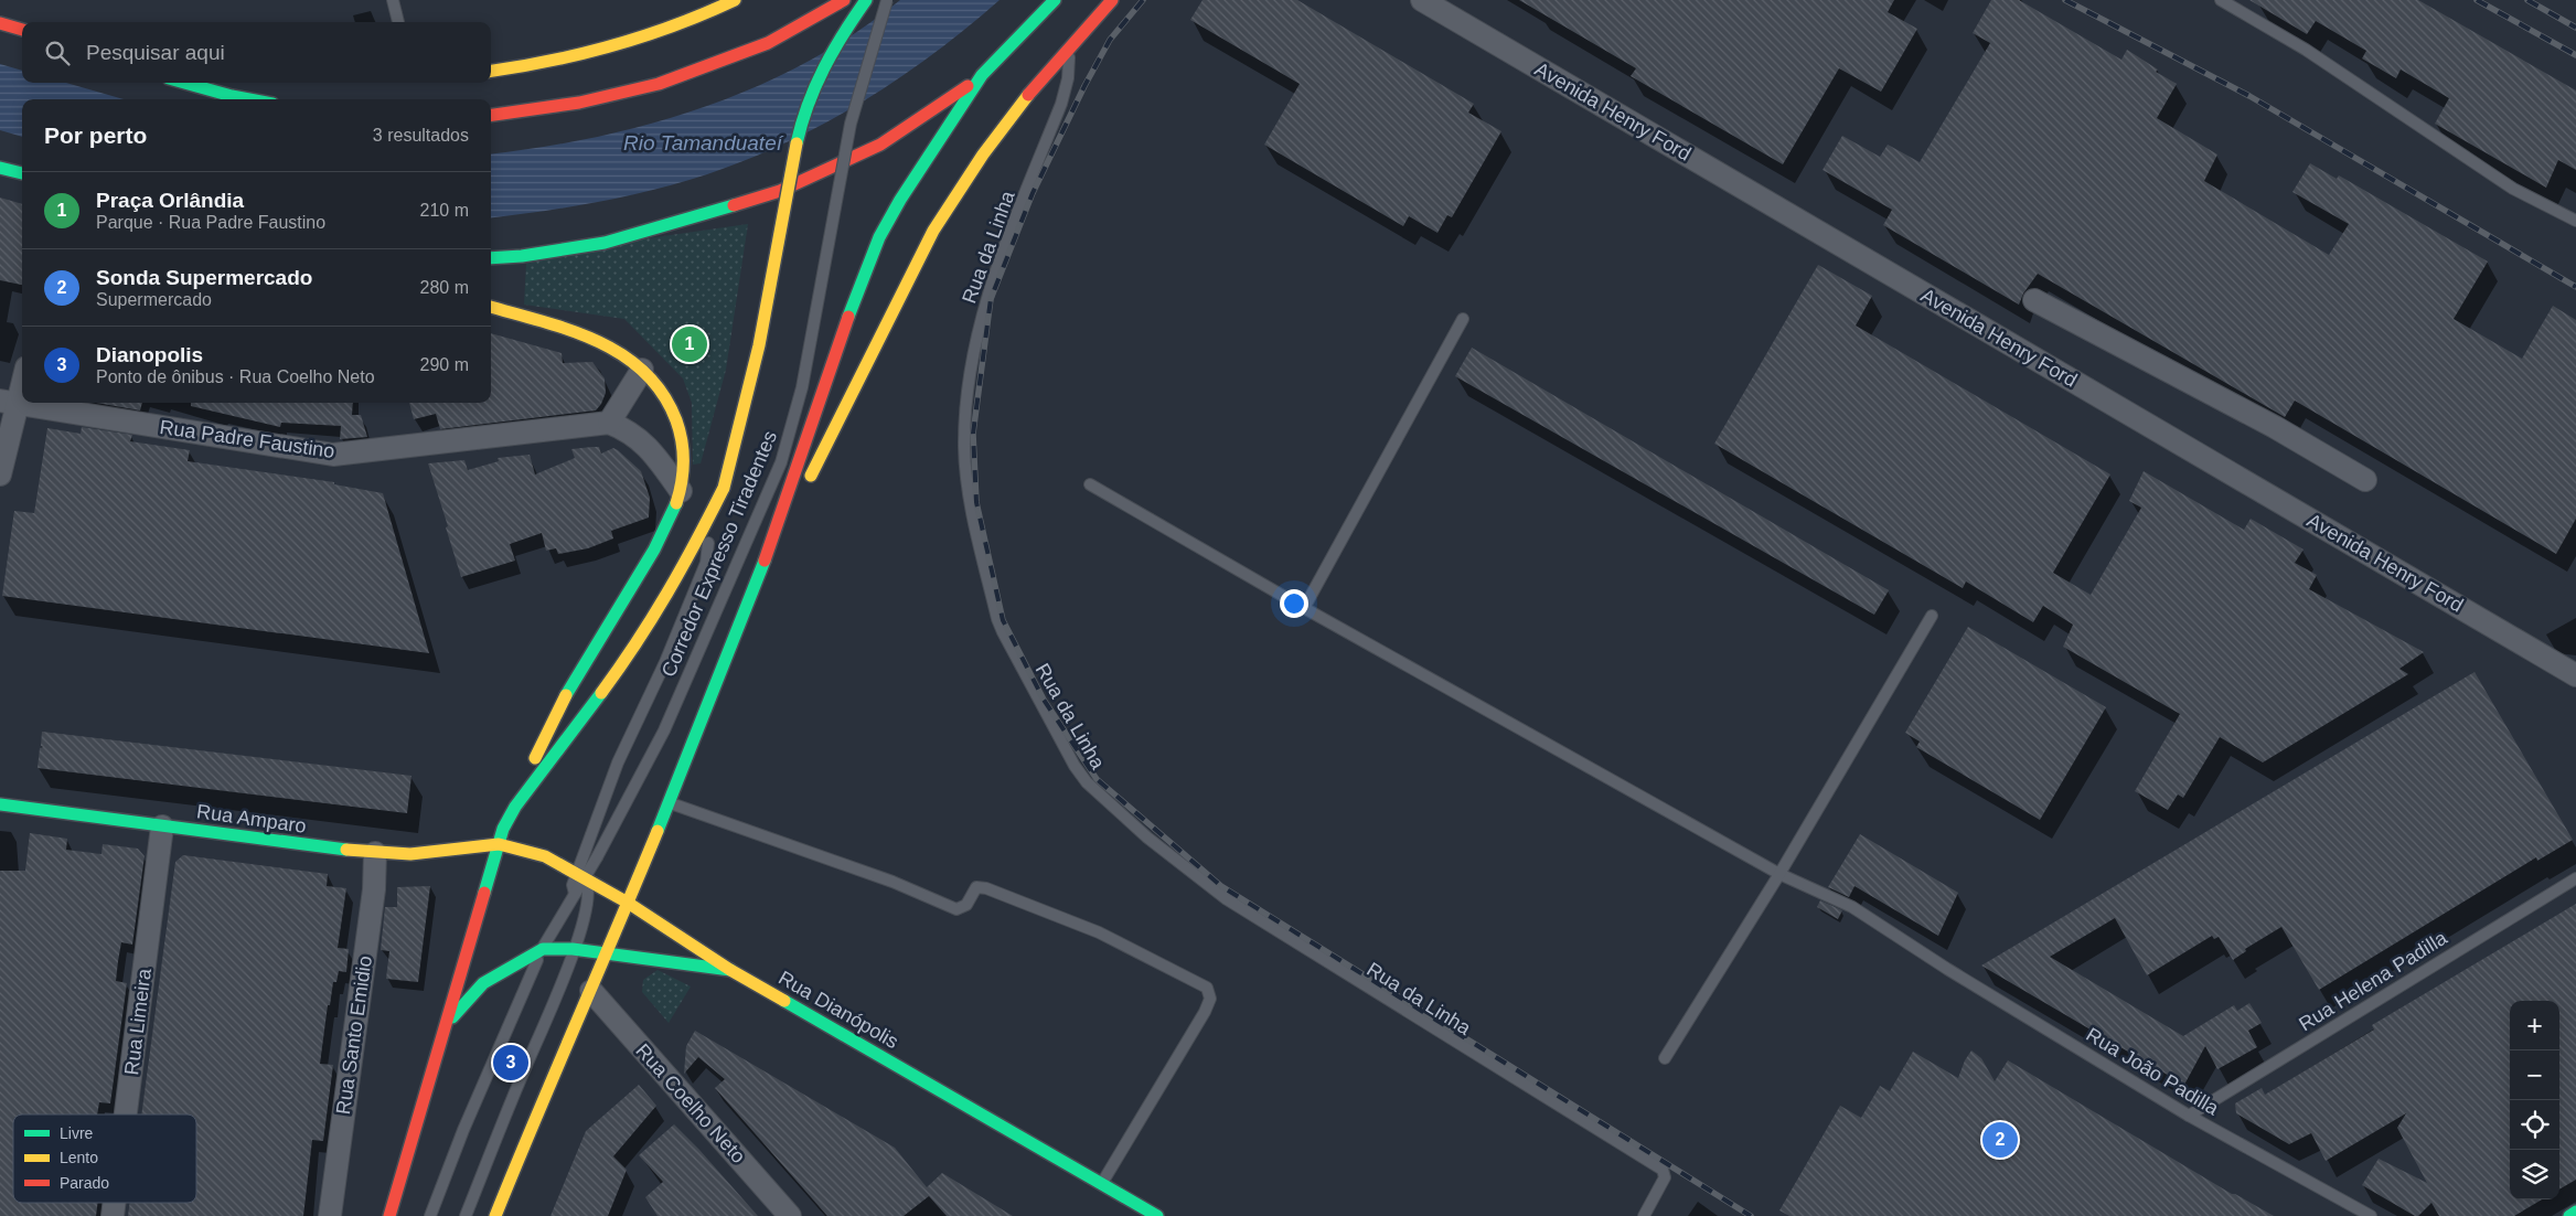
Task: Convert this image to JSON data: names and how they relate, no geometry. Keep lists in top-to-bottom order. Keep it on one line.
{"streets":{"main road":["Rua Amparo","Rua Dianópolis"],"street":["Avenida Henry Ford","Rua Padre Faustino","Rua Limeira","Rua Santo Emidio","Rua Coelho Neto"],"lane":["Rua da Linha","Corredor Expresso Tiradentes","Rua Helena Padilla","Rua João Padilla"]},"crossings":[["Corredor Expresso Tiradentes","Rua Dianópolis"],["Rua Amparo","Rua Dianópolis"],["Rua Amparo","Rua Limeira"],["Rua Amparo","Rua Santo Emidio"],["Rua Helena Padilla","Rua João Padilla"]],"water":["Rio Tamanduateí"],"legend":["Livre","Lento","Parado"],"page":{"search":"Pesquisar aqui","heading":["Por perto","3 resultados"],"list":[{"mark":"1","name":"Praça Orlândia","note":"Parque · Rua Padre Faustino","value":"210 m"},{"mark":"2","name":"Sonda Supermercado","note":"Supermercado","value":"280 m"},{"mark":"3","name":"Dianopolis","note":"Ponto de ônibus · Rua Coelho Neto","value":"290 m"}],"pins":["1","3","2"],"map_buttons":["+","−"]}}
